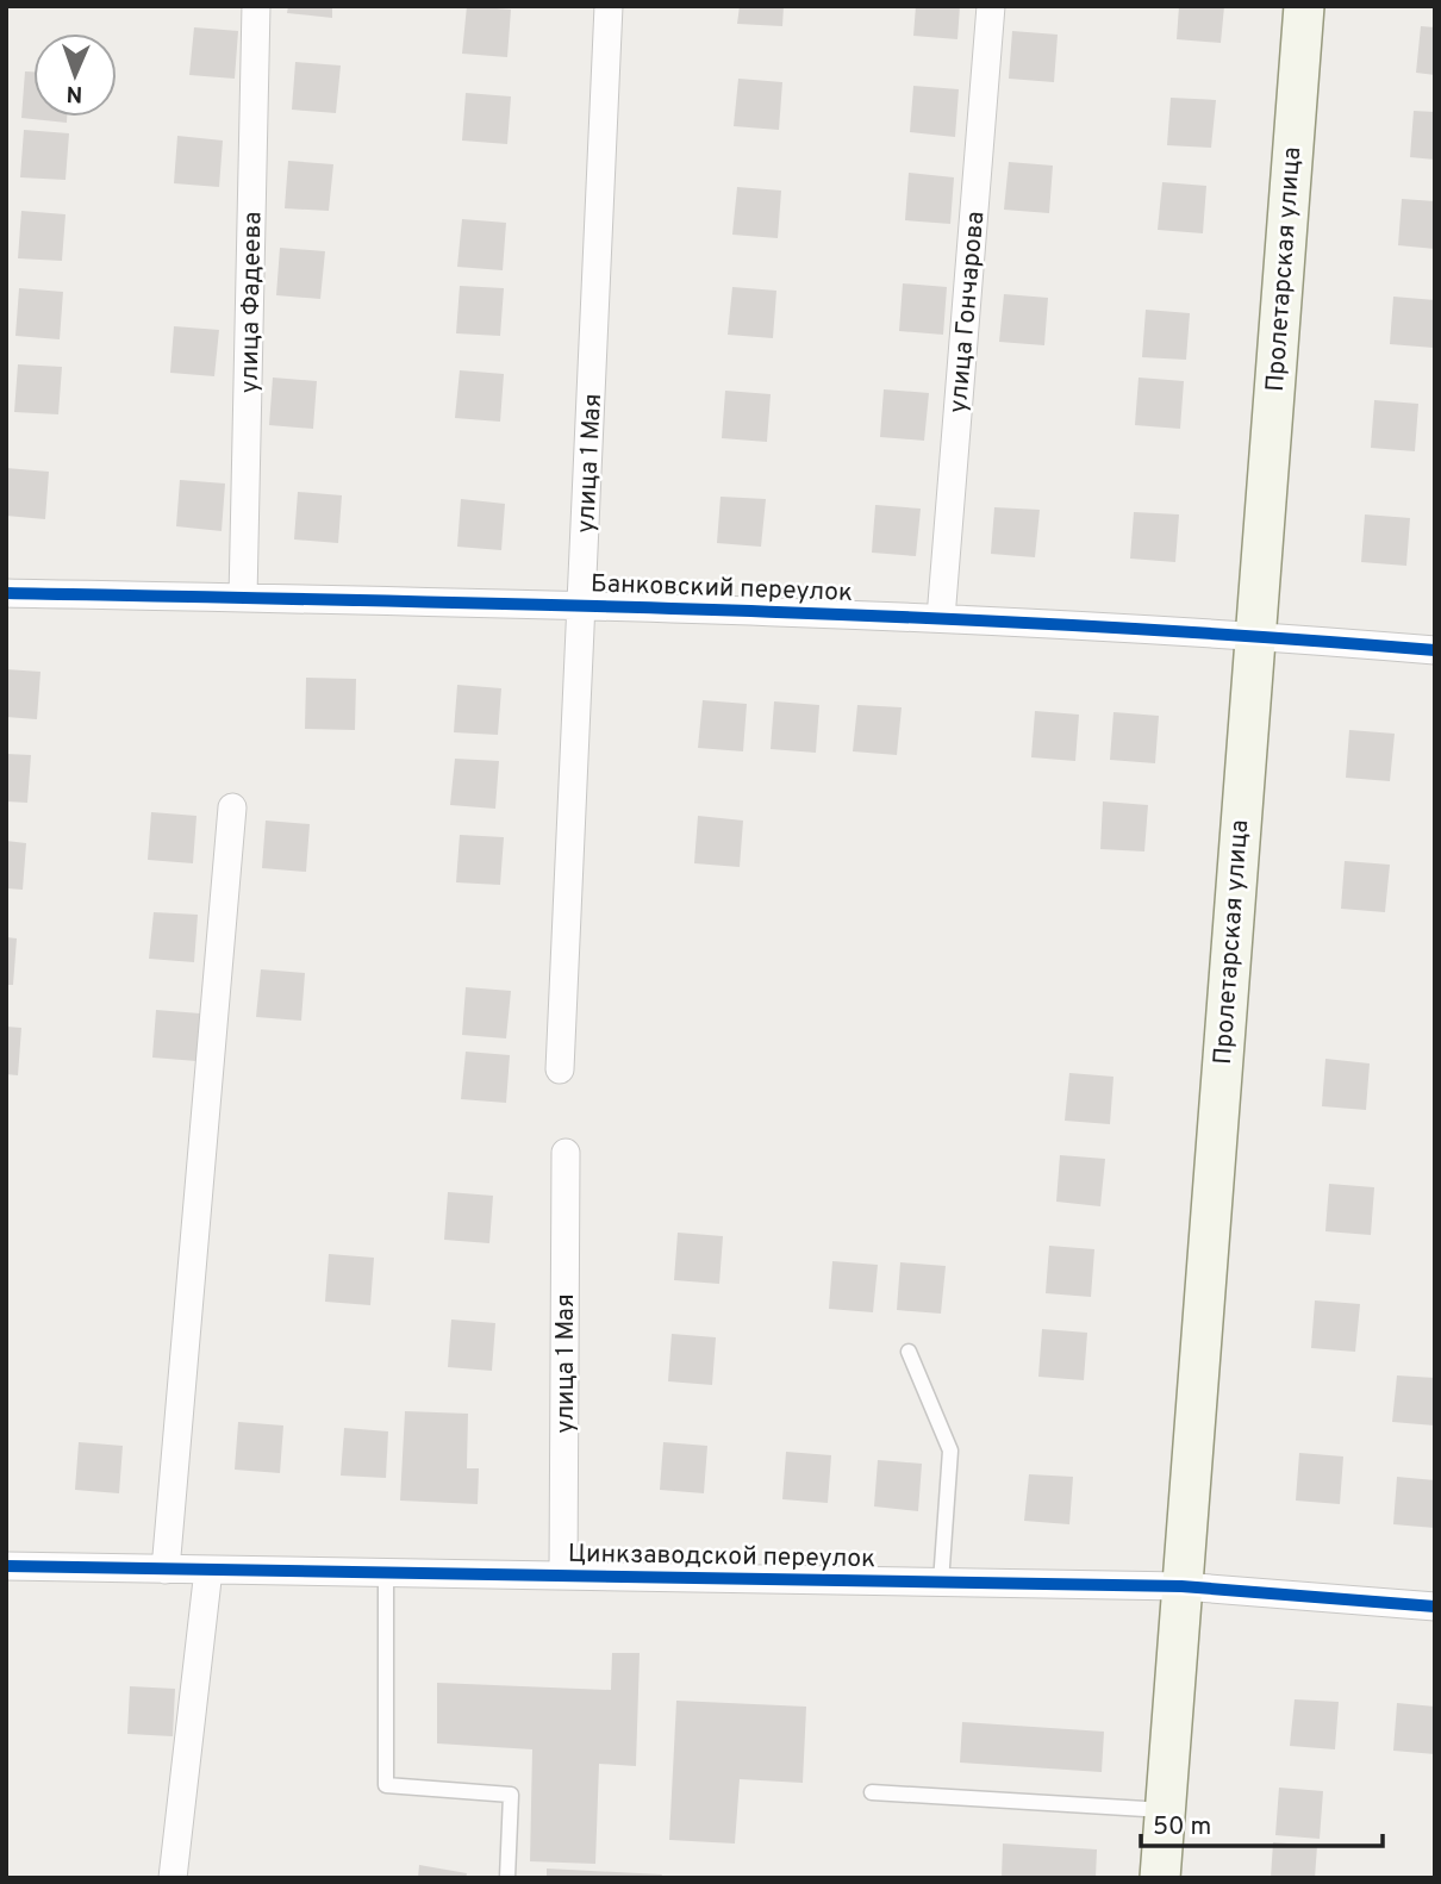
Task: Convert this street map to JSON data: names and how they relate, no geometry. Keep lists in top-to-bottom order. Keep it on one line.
{"streets":{"main road":["Пролетарская улица"],"street":["улица Фадеева","улица Гончарова","улица 1 Мая","Банковский переулок","Цинкзаводской переулок"]},"crossings":[["Пролетарская улица","Банковский переулок"],["Пролетарская улица","Цинкзаводской переулок"],["улица Фадеева","Банковский переулок"],["улица Гончарова","Банковский переулок"],["улица 1 Мая","Банковский переулок"],["улица 1 Мая","Цинкзаводской переулок"]],"scale_bar":"50 m","north":"bottom"}
